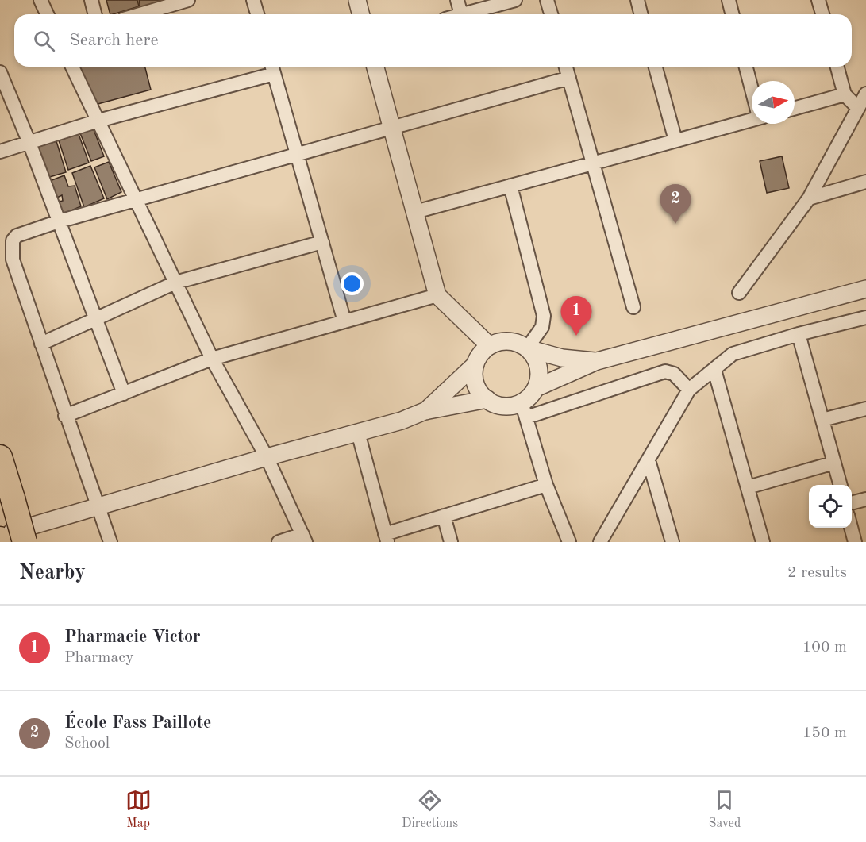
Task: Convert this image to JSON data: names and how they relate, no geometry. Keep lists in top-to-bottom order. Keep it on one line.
{"north":"right","page":{"search":"Search here","pins":["2","1"],"heading":["Nearby","2 results"],"list":[{"mark":"1","name":"Pharmacie Victor","note":"Pharmacy","value":"100 m"},{"mark":"2","name":"École Fass Paillote","note":"School","value":"150 m"}],"nav":["Map","Directions","Saved"]}}
